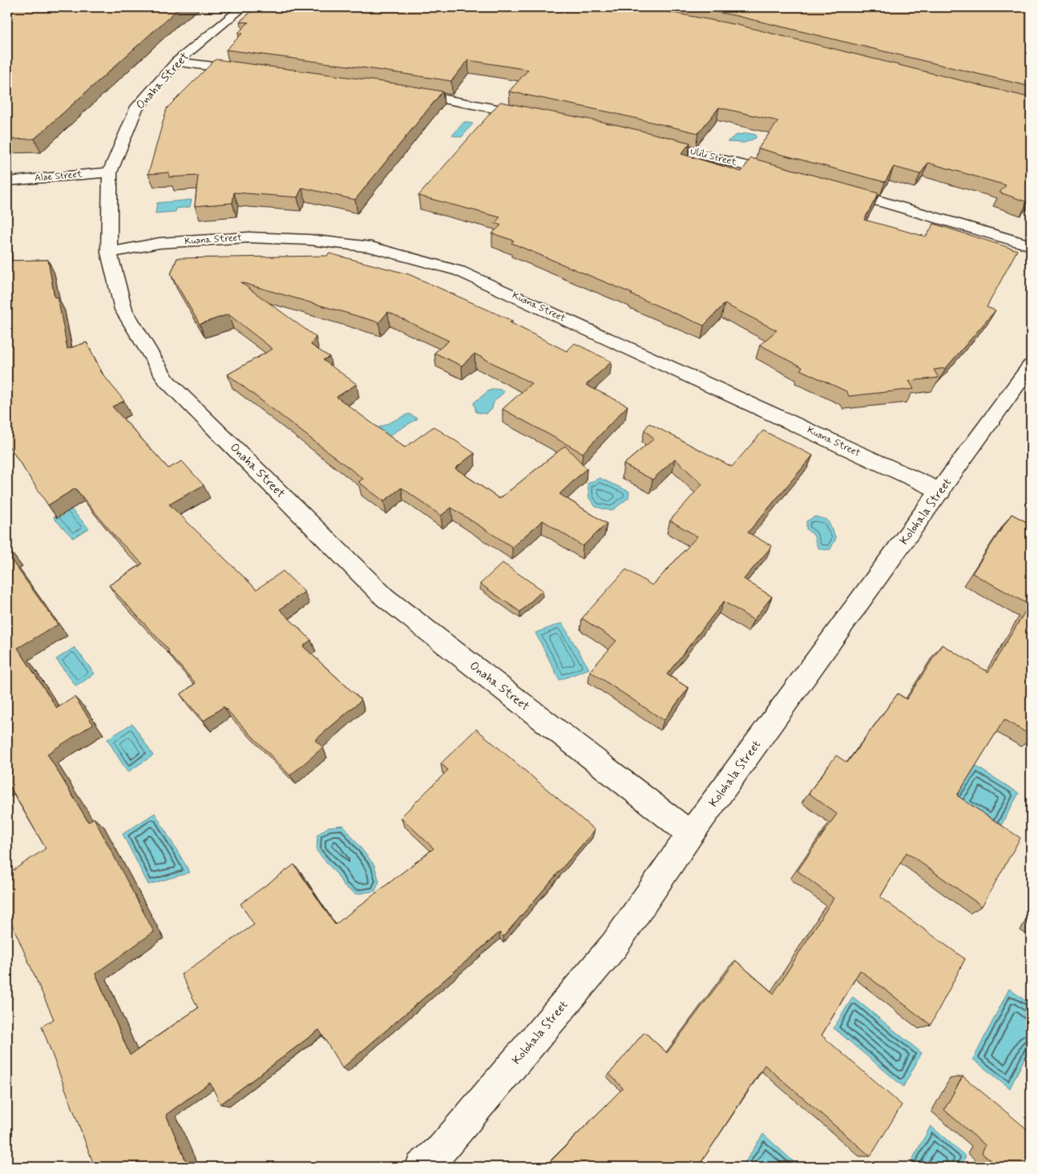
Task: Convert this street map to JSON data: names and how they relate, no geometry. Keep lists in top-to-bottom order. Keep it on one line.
{"streets":{"street":["Onaha Street","Ulili Street","Alae Street","Kuana Street","Kolohala Street"]},"crossings":[["Onaha Street","Alae Street"],["Onaha Street","Kuana Street"],["Onaha Street","Kolohala Street"],["Kuana Street","Kolohala Street"]]}
